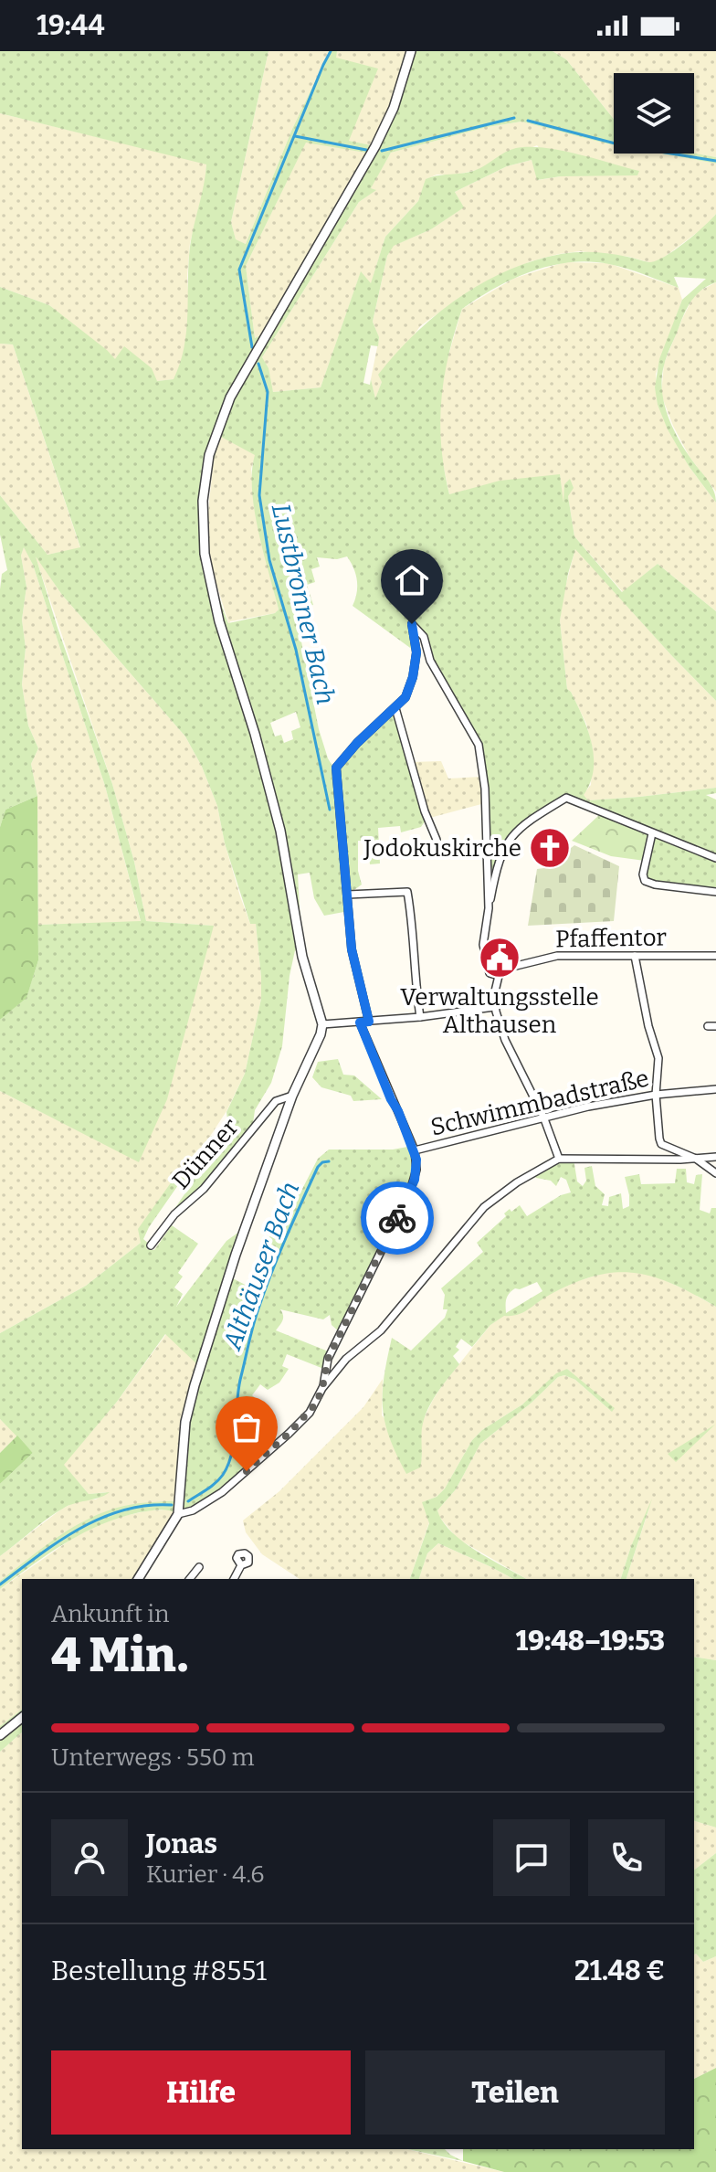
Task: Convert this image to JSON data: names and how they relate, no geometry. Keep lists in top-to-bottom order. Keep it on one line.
{"streets":{"street":["Pfaffentor","Schwimmbadstraße","Dünner"]},"crossings":[["Pfaffentor","Schwimmbadstraße"]],"water":["Lustbronner Bach","Althäuser Bach"],"places":{"church":["Jodokuskirche"],"public building":["Verwaltungsstelle Althausen"]},"page":{"status":"19:44","heading":["4 Min.","Ankunft in","19:48–19:53"],"panel":["Jonas","Kurier · 4.6","Bestellung #8551","21.48 €"],"bar":"Unterwegs · 550 m","buttons":["Hilfe","Teilen"]}}
